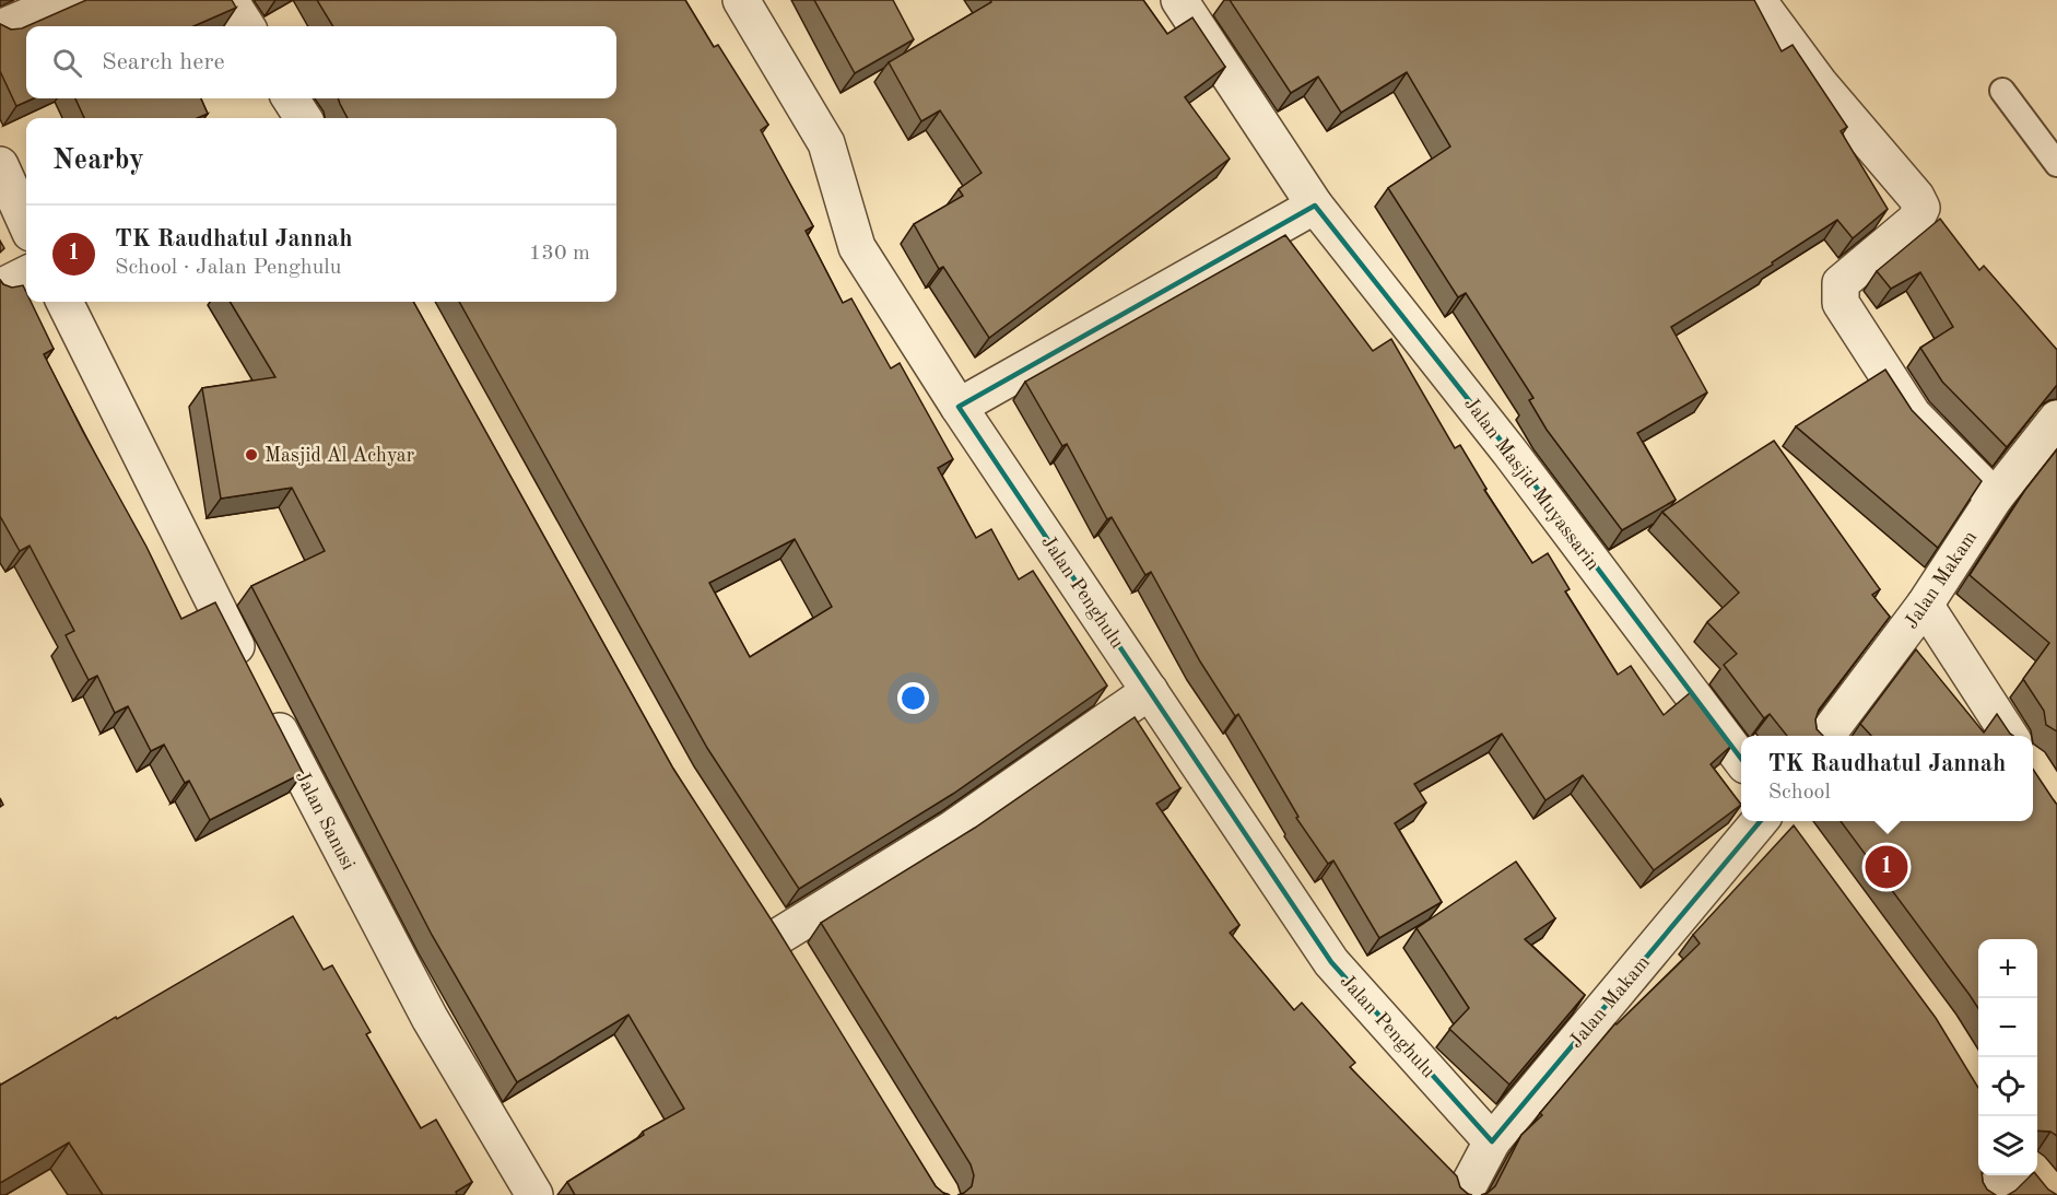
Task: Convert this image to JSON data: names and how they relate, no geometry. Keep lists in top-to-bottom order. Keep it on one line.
{"streets":{"street":["Jalan Masjid Muyassarin","Jalan Makam","Jalan Penghulu","Jalan Sanusi"]},"crossings":[["Jalan Makam","Jalan Penghulu"]],"places":["Masjid Al Achyar"],"page":{"search":"Search here","heading":"Nearby","list":[{"mark":"1","name":"TK Raudhatul Jannah","note":"School · Jalan Penghulu","value":"130 m"}],"popup":["TK Raudhatul Jannah","School"],"pins":"1","map_buttons":["+","−"]}}
